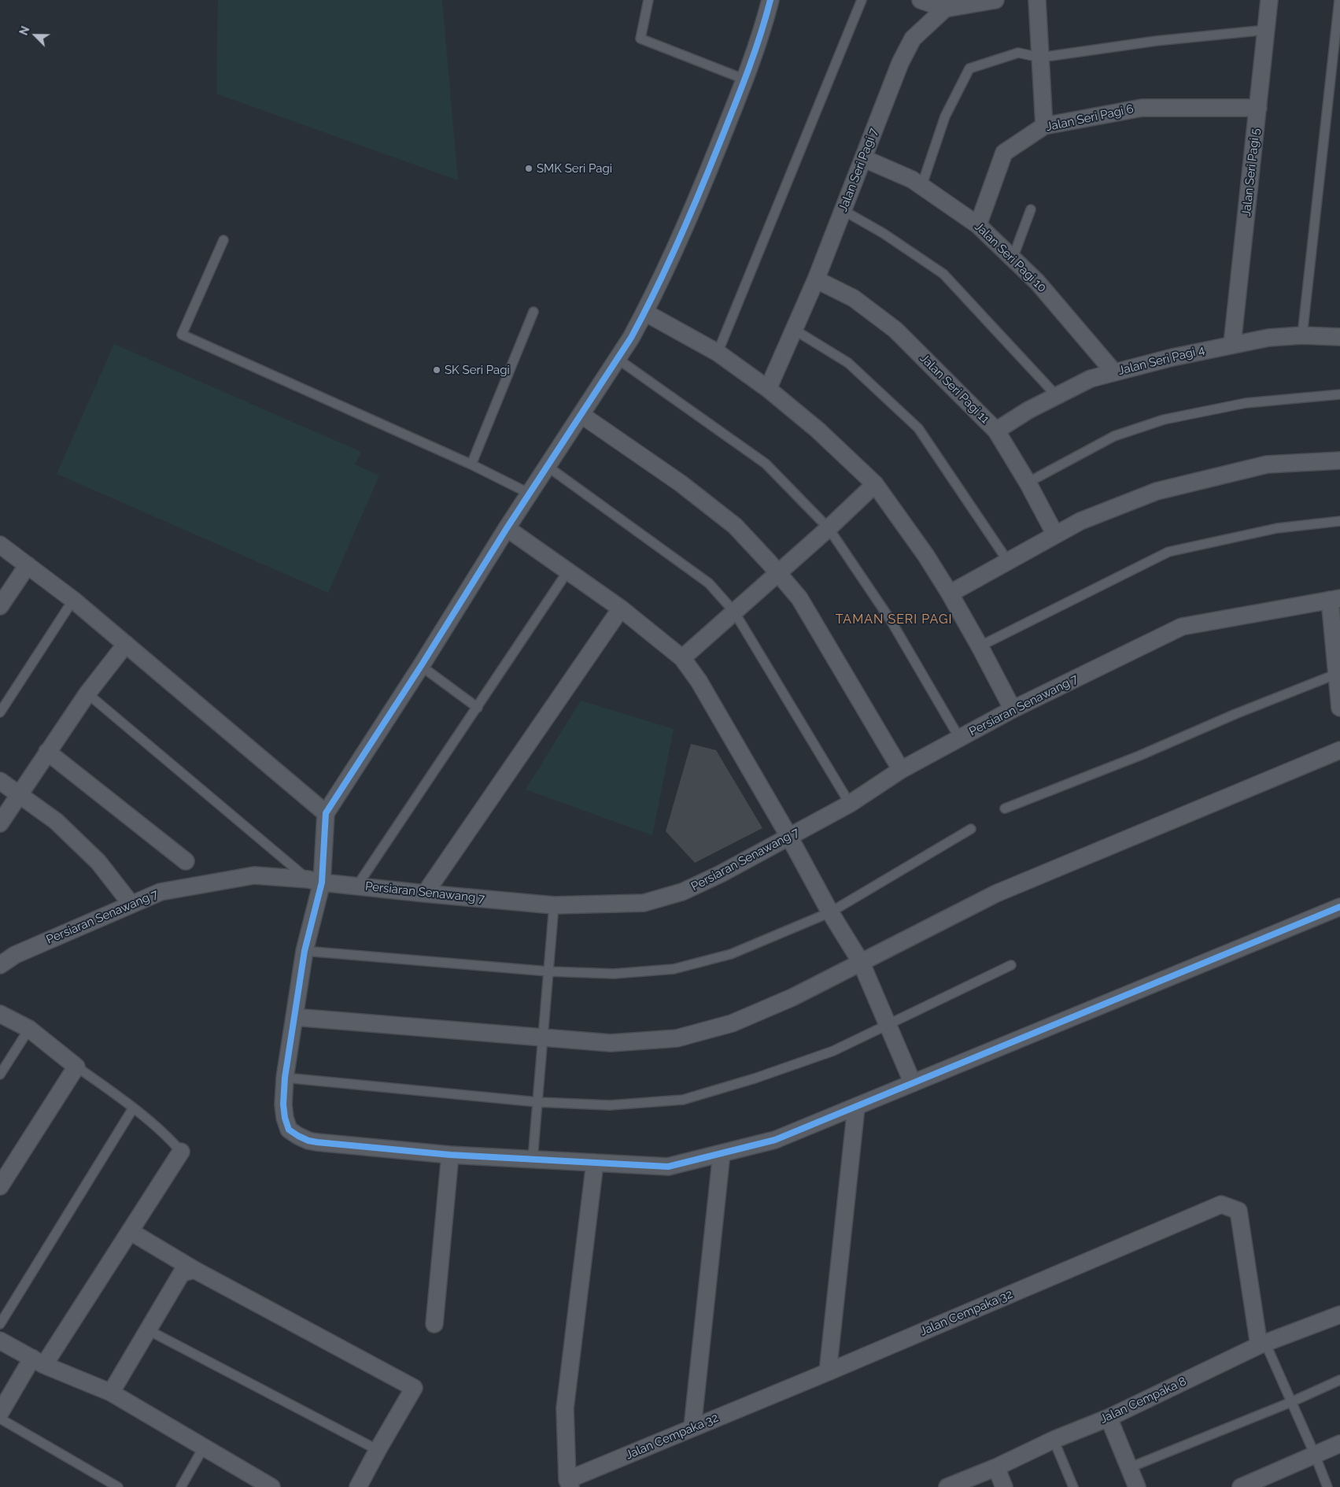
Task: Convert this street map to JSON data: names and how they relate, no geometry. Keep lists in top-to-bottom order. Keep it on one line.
{"streets":{"street":["Jalan Seri Pagi 6","Jalan Seri Pagi 7","Jalan Seri Pagi 5","Jalan Seri Pagi 10","Jalan Seri Pagi 4","Jalan Seri Pagi 11","Persiaran Senawang 7","Jalan Cempaka 32","Jalan Cempaka 8"]},"crossings":[["Jalan Seri Pagi 6","Jalan Seri Pagi 5"],["Jalan Seri Pagi 6","Jalan Seri Pagi 10"],["Jalan Seri Pagi 7","Jalan Seri Pagi 10"],["Jalan Seri Pagi 7","Jalan Seri Pagi 11"],["Jalan Seri Pagi 5","Jalan Seri Pagi 4"],["Jalan Seri Pagi 10","Jalan Seri Pagi 4"],["Jalan Seri Pagi 4","Jalan Seri Pagi 11"],["Jalan Cempaka 32","Jalan Cempaka 8"]],"districts":["TAMAN SERI PAGI"],"places":["SMK Seri Pagi","SK Seri Pagi"],"north":"top left"}
